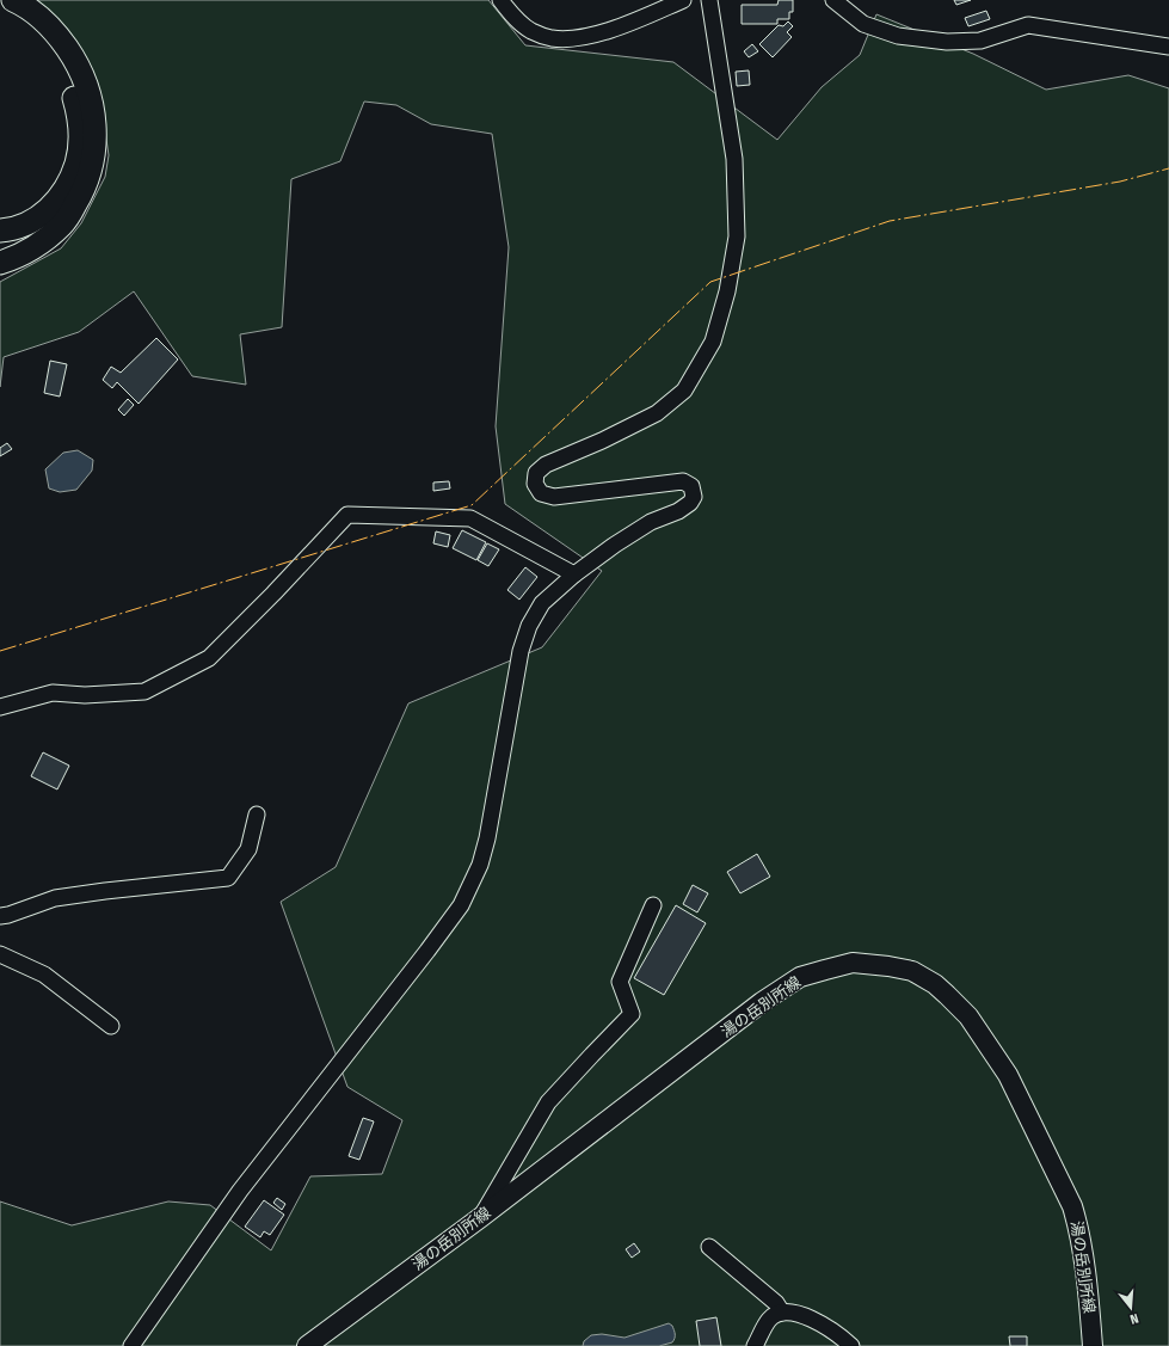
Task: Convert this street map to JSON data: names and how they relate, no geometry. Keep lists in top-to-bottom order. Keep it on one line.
{"streets":{"main road":["湯の岳別所線"]},"north":"bottom"}
